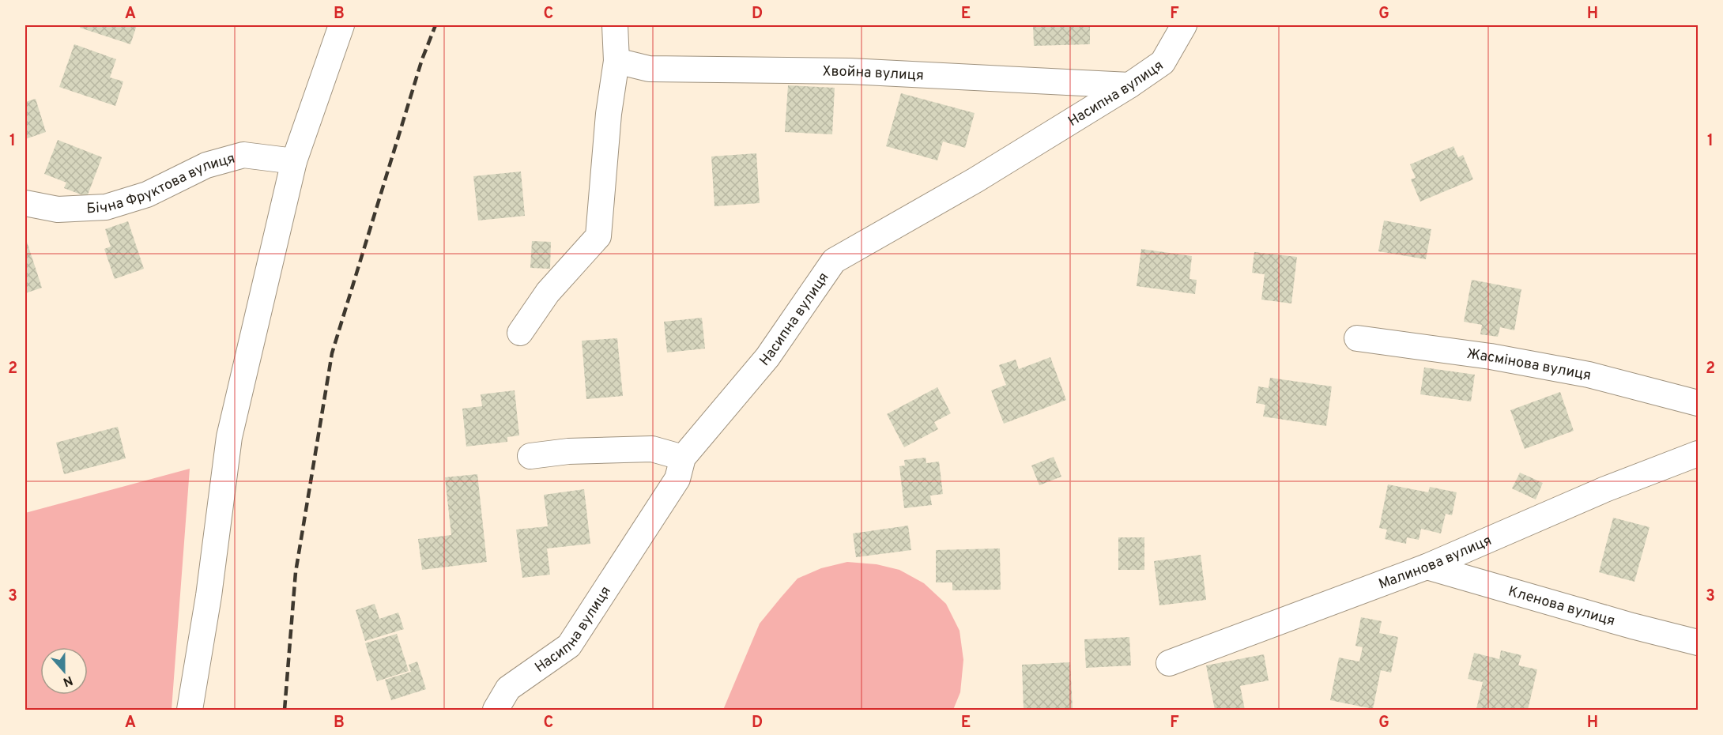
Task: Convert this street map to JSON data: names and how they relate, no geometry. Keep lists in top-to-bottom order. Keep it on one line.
{"streets":{"street":["Хвойна вулиця","Насипна вулиця","Бічна Фруктова вулиця","Жасмінова вулиця","Малинова вулиця","Кленова вулиця"]},"crossings":[["Хвойна вулиця","Насипна вулиця"],["Малинова вулиця","Кленова вулиця"]],"north":"bottom","grid":{"columns":["A","B","C","D","E","F","G","H"],"rows":["1","2","3"]}}
